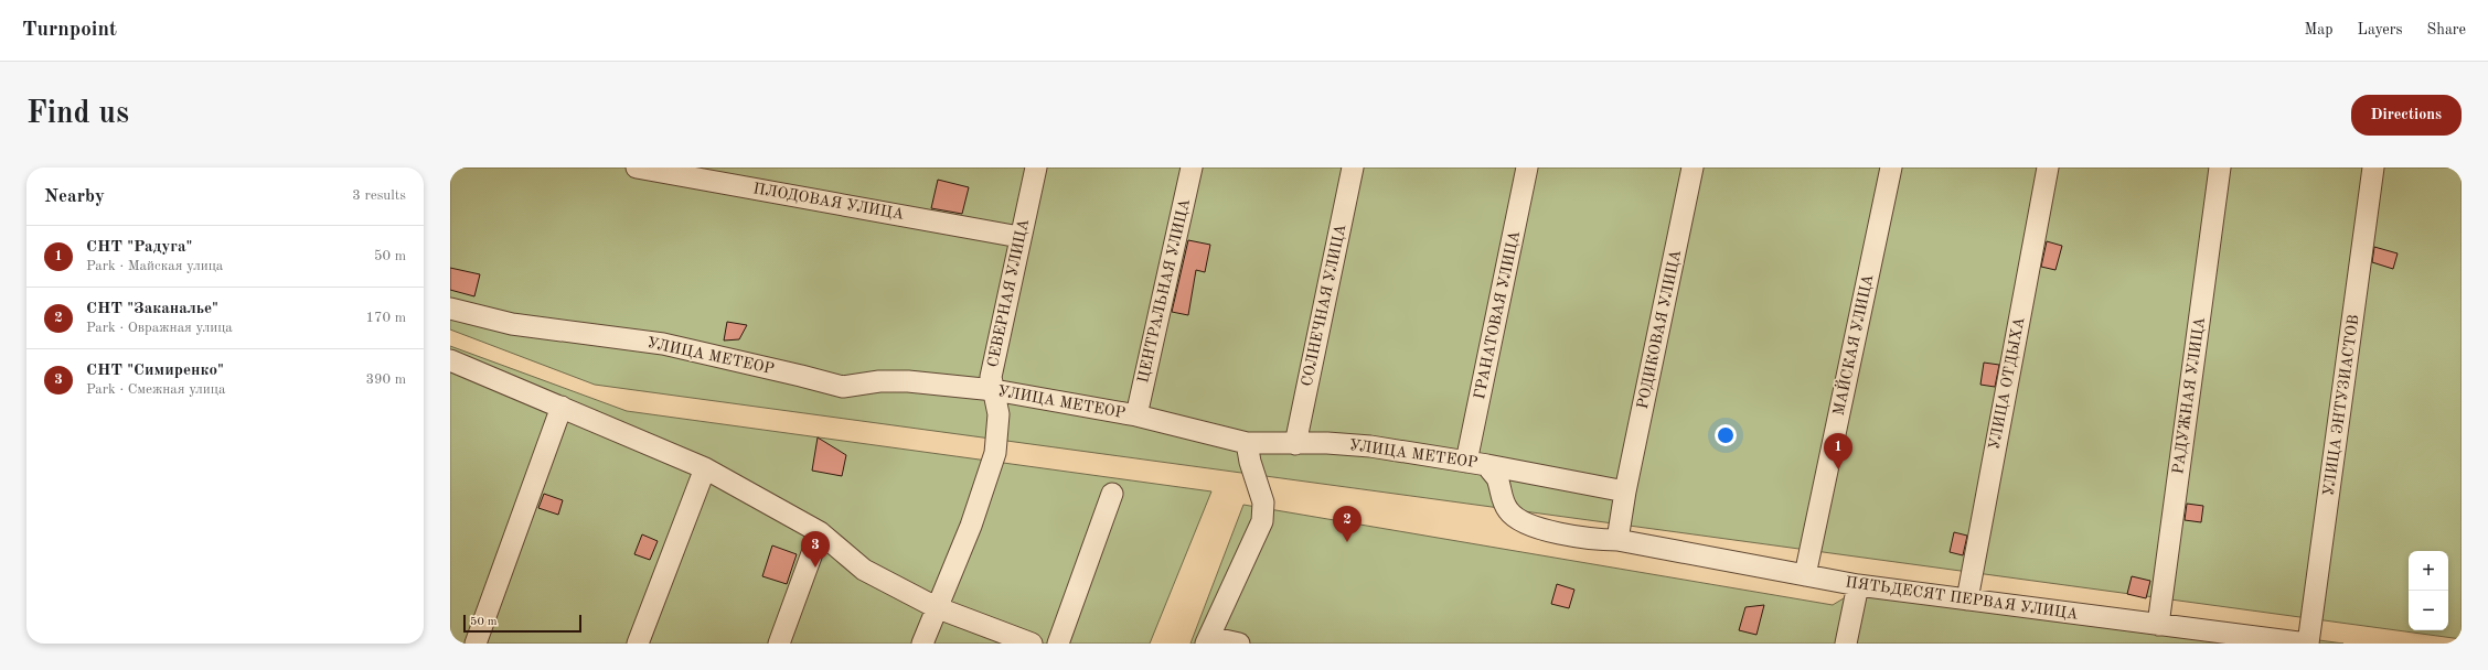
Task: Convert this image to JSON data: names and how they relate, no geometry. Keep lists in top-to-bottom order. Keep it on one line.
{"streets":{"street":["ПЛОДОВАЯ УЛИЦА","ЦЕНТРАЛЬНАЯ УЛИЦА","СЕВЕРНАЯ УЛИЦА","СОЛНЕЧНАЯ УЛИЦА","ГРАНАТОВАЯ УЛИЦА","РОДИКОВАЯ УЛИЦА","МАЙСКАЯ УЛИЦА","УЛИЦА МЕТЕОР","УЛИЦА ОТДЫХА","РАДУЖНАЯ УЛИЦА","УЛИЦА ЭНТУЗИАСТОВ","ПЯТЬДЕСЯТ ПЕРВАЯ УЛИЦА"]},"crossings":[["ПЛОДОВАЯ УЛИЦА","СЕВЕРНАЯ УЛИЦА"],["ЦЕНТРАЛЬНАЯ УЛИЦА","УЛИЦА МЕТЕОР"],["СЕВЕРНАЯ УЛИЦА","УЛИЦА МЕТЕОР"],["СОЛНЕЧНАЯ УЛИЦА","УЛИЦА МЕТЕОР"],["ГРАНАТОВАЯ УЛИЦА","УЛИЦА МЕТЕОР"],["ГРАНАТОВАЯ УЛИЦА","ПЯТЬДЕСЯТ ПЕРВАЯ УЛИЦА"],["РОДИКОВАЯ УЛИЦА","УЛИЦА МЕТЕОР"],["МАЙСКАЯ УЛИЦА","ПЯТЬДЕСЯТ ПЕРВАЯ УЛИЦА"],["УЛИЦА МЕТЕОР","ПЯТЬДЕСЯТ ПЕРВАЯ УЛИЦА"],["УЛИЦА ОТДЫХА","ПЯТЬДЕСЯТ ПЕРВАЯ УЛИЦА"],["РАДУЖНАЯ УЛИЦА","ПЯТЬДЕСЯТ ПЕРВАЯ УЛИЦА"],["УЛИЦА ЭНТУЗИАСТОВ","ПЯТЬДЕСЯТ ПЕРВАЯ УЛИЦА"]],"scale_bar":"50 m","page":{"header":"Turnpoint","nav":["Map","Layers","Share"],"buttons":"Directions","title":"Find us","heading":["Nearby","3 results"],"list":[{"mark":"1","name":"СНТ \"Радуга\"","note":"Park · Майская улица","value":"50 m"},{"mark":"2","name":"СНТ \"Заканалье\"","note":"Park · Овражная улица","value":"170 m"},{"mark":"3","name":"СНТ \"Симиренко\"","note":"Park · Смежная улица","value":"390 m"}],"pins":["1","2","3"],"map_buttons":["+","−"],"scale":"50 m"}}
